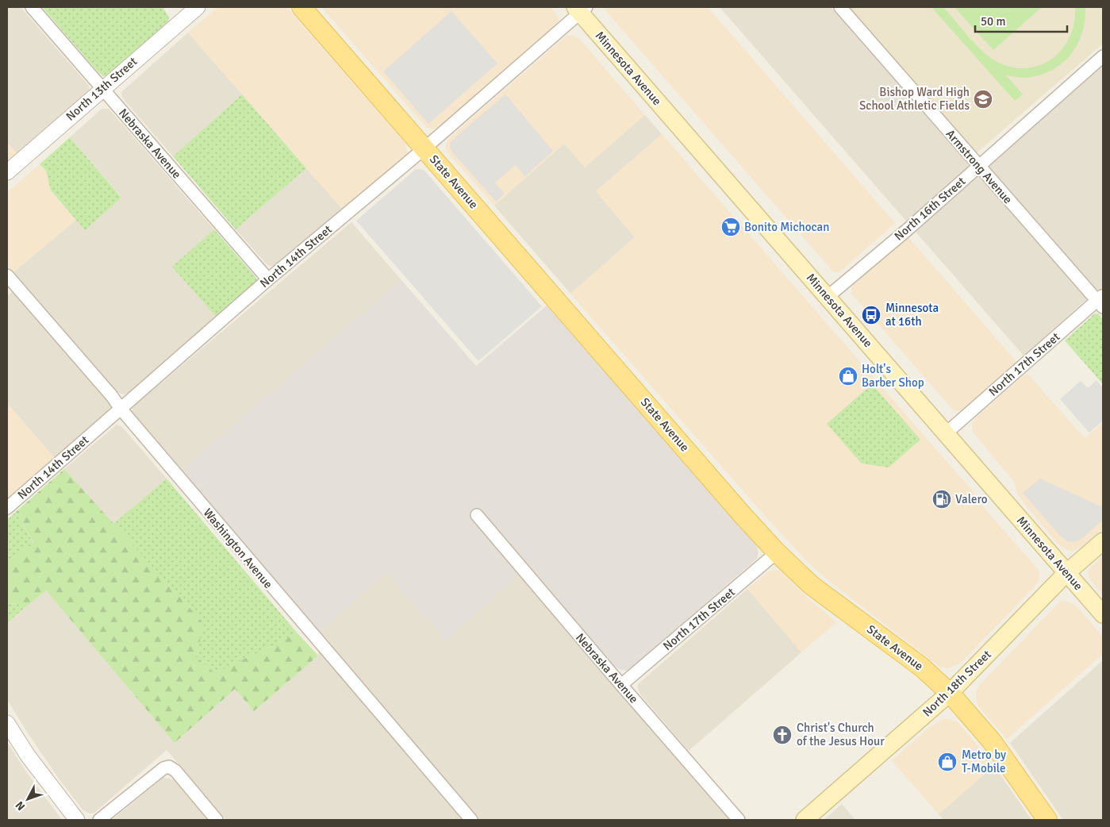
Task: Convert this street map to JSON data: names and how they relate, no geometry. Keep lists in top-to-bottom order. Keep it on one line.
{"streets":{"main road":["Minnesota Avenue","State Avenue","North 18th Street"],"street":["North 13th Street","Nebraska Avenue","Armstrong Avenue","North 16th Street","North 14th Street","North 17th Street","Washington Avenue"]},"crossings":[["Minnesota Avenue","North 16th Street"],["Minnesota Avenue","North 14th Street"],["Minnesota Avenue","North 17th Street"],["Minnesota Avenue","North 18th Street"],["North 13th Street","Nebraska Avenue"],["Nebraska Avenue","North 14th Street"],["Nebraska Avenue","North 17th Street"],["Armstrong Avenue","North 16th Street"],["Armstrong Avenue","North 17th Street"],["State Avenue","North 14th Street"],["State Avenue","North 17th Street"],["State Avenue","North 18th Street"],["North 14th Street","Washington Avenue"]],"places":{"school or university":["Bishop Ward High School Athletic Fields"],"supermarket":["Bonito Michocan"],"bus stop":["Minnesota at 16th"],"shop":["Holt's Barber Shop","Metro by T-Mobile"],"fuel station":["Valero"],"church":["Christ's Church of the Jesus Hour"]},"scale_bar":"50 m","north":"bottom left"}
